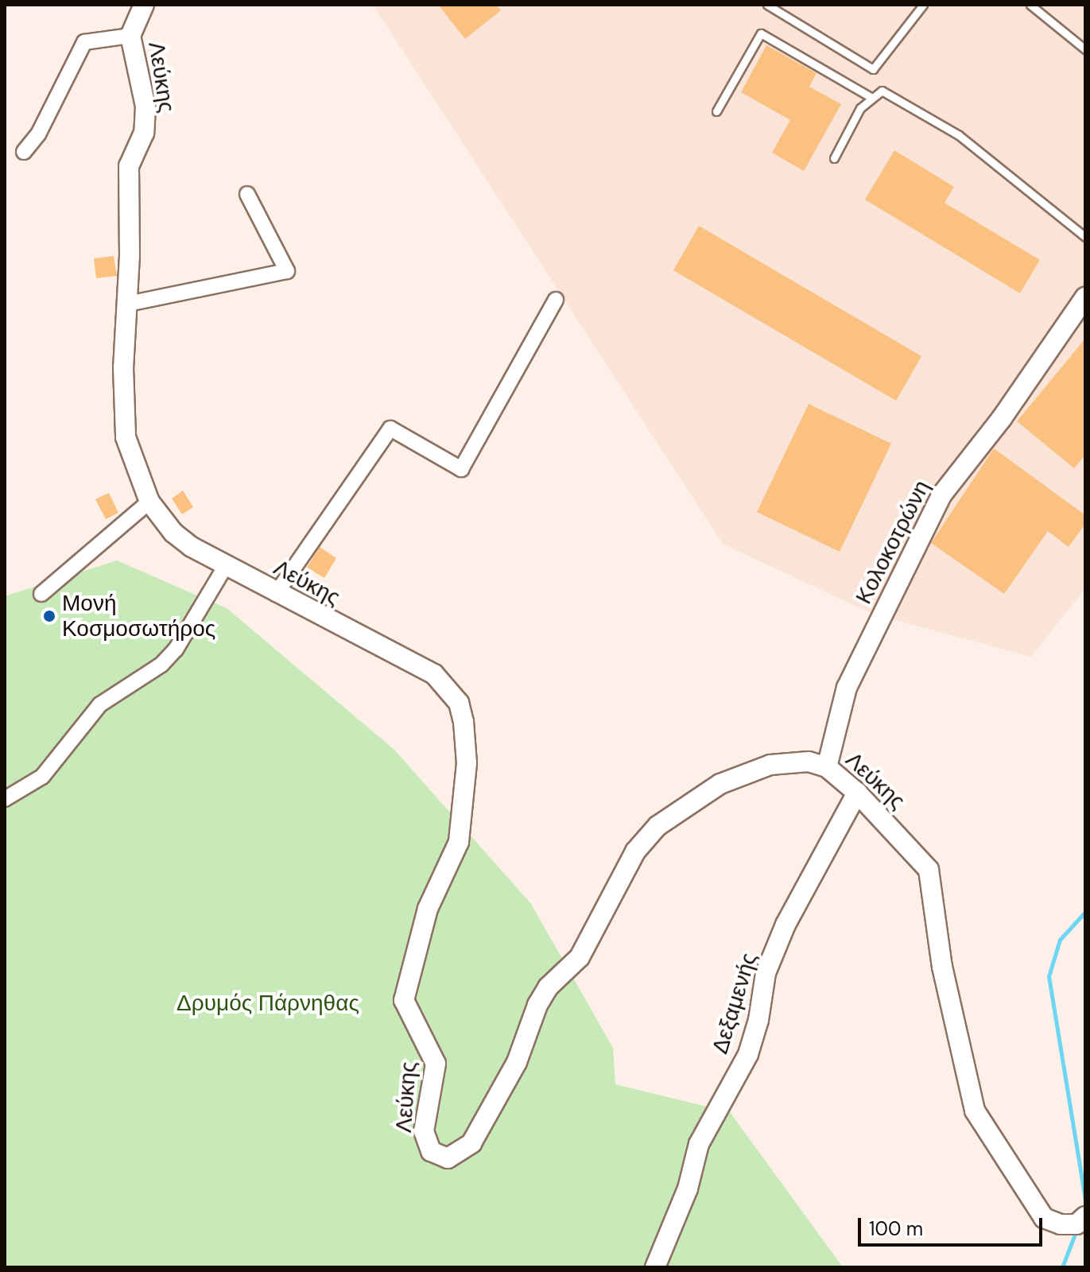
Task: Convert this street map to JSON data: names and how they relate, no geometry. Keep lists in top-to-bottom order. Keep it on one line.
{"streets":{"street":["Λεύκης","Κολοκοτρώνη","Δεξαμενής"]},"crossings":[["Λεύκης","Κολοκοτρώνη"],["Λεύκης","Δεξαμενής"]],"parks":["Δρυμός Πάρνηθας"],"places":["Μονή Κοσμοσωτήρος"],"scale_bar":"100 m"}
